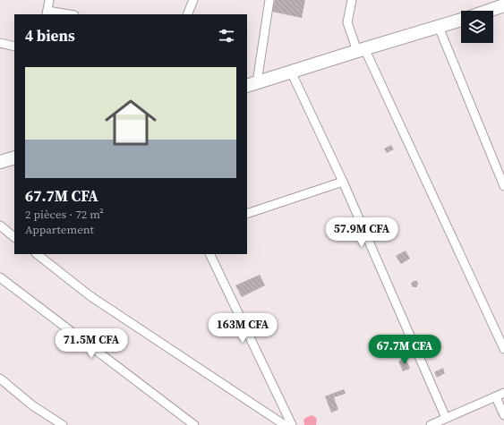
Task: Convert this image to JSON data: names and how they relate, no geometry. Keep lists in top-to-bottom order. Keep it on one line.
{"page":{"heading":"4 biens","list":[{"name":"67.7M CFA","note":"2 pièces · 72 m² · Appartement"}],"price":["57.9M CFA","163M CFA","71.5M CFA","67.7M CFA"]}}
